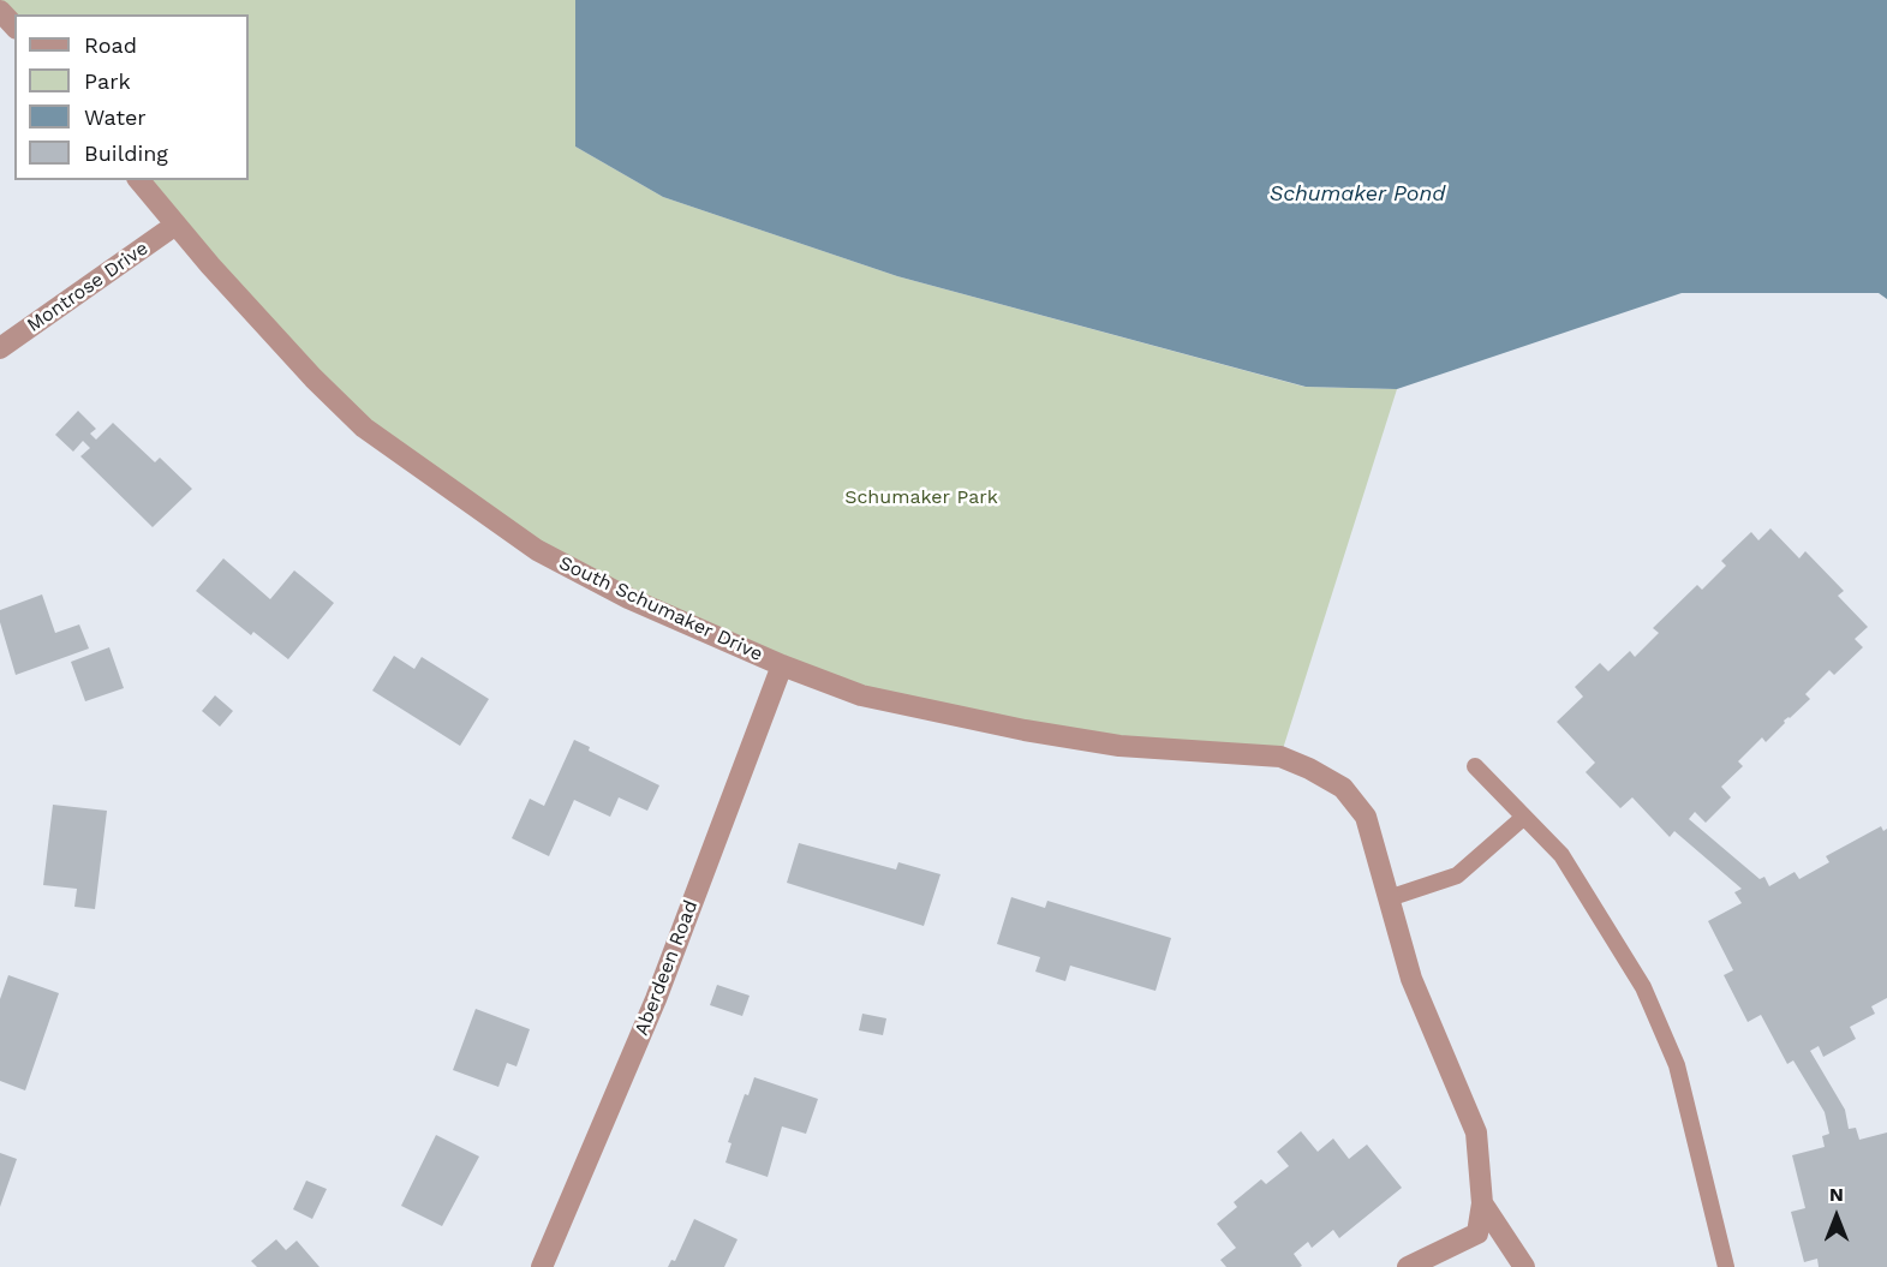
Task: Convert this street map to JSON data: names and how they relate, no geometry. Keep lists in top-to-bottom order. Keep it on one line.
{"streets":{"street":["Montrose Drive","South Schumaker Drive","Aberdeen Road"]},"crossings":[["Montrose Drive","South Schumaker Drive"],["South Schumaker Drive","Aberdeen Road"]],"water":["Schumaker Pond"],"parks":["Schumaker Park"],"legend":["Road","Park","Water","Building"],"north":"top"}
